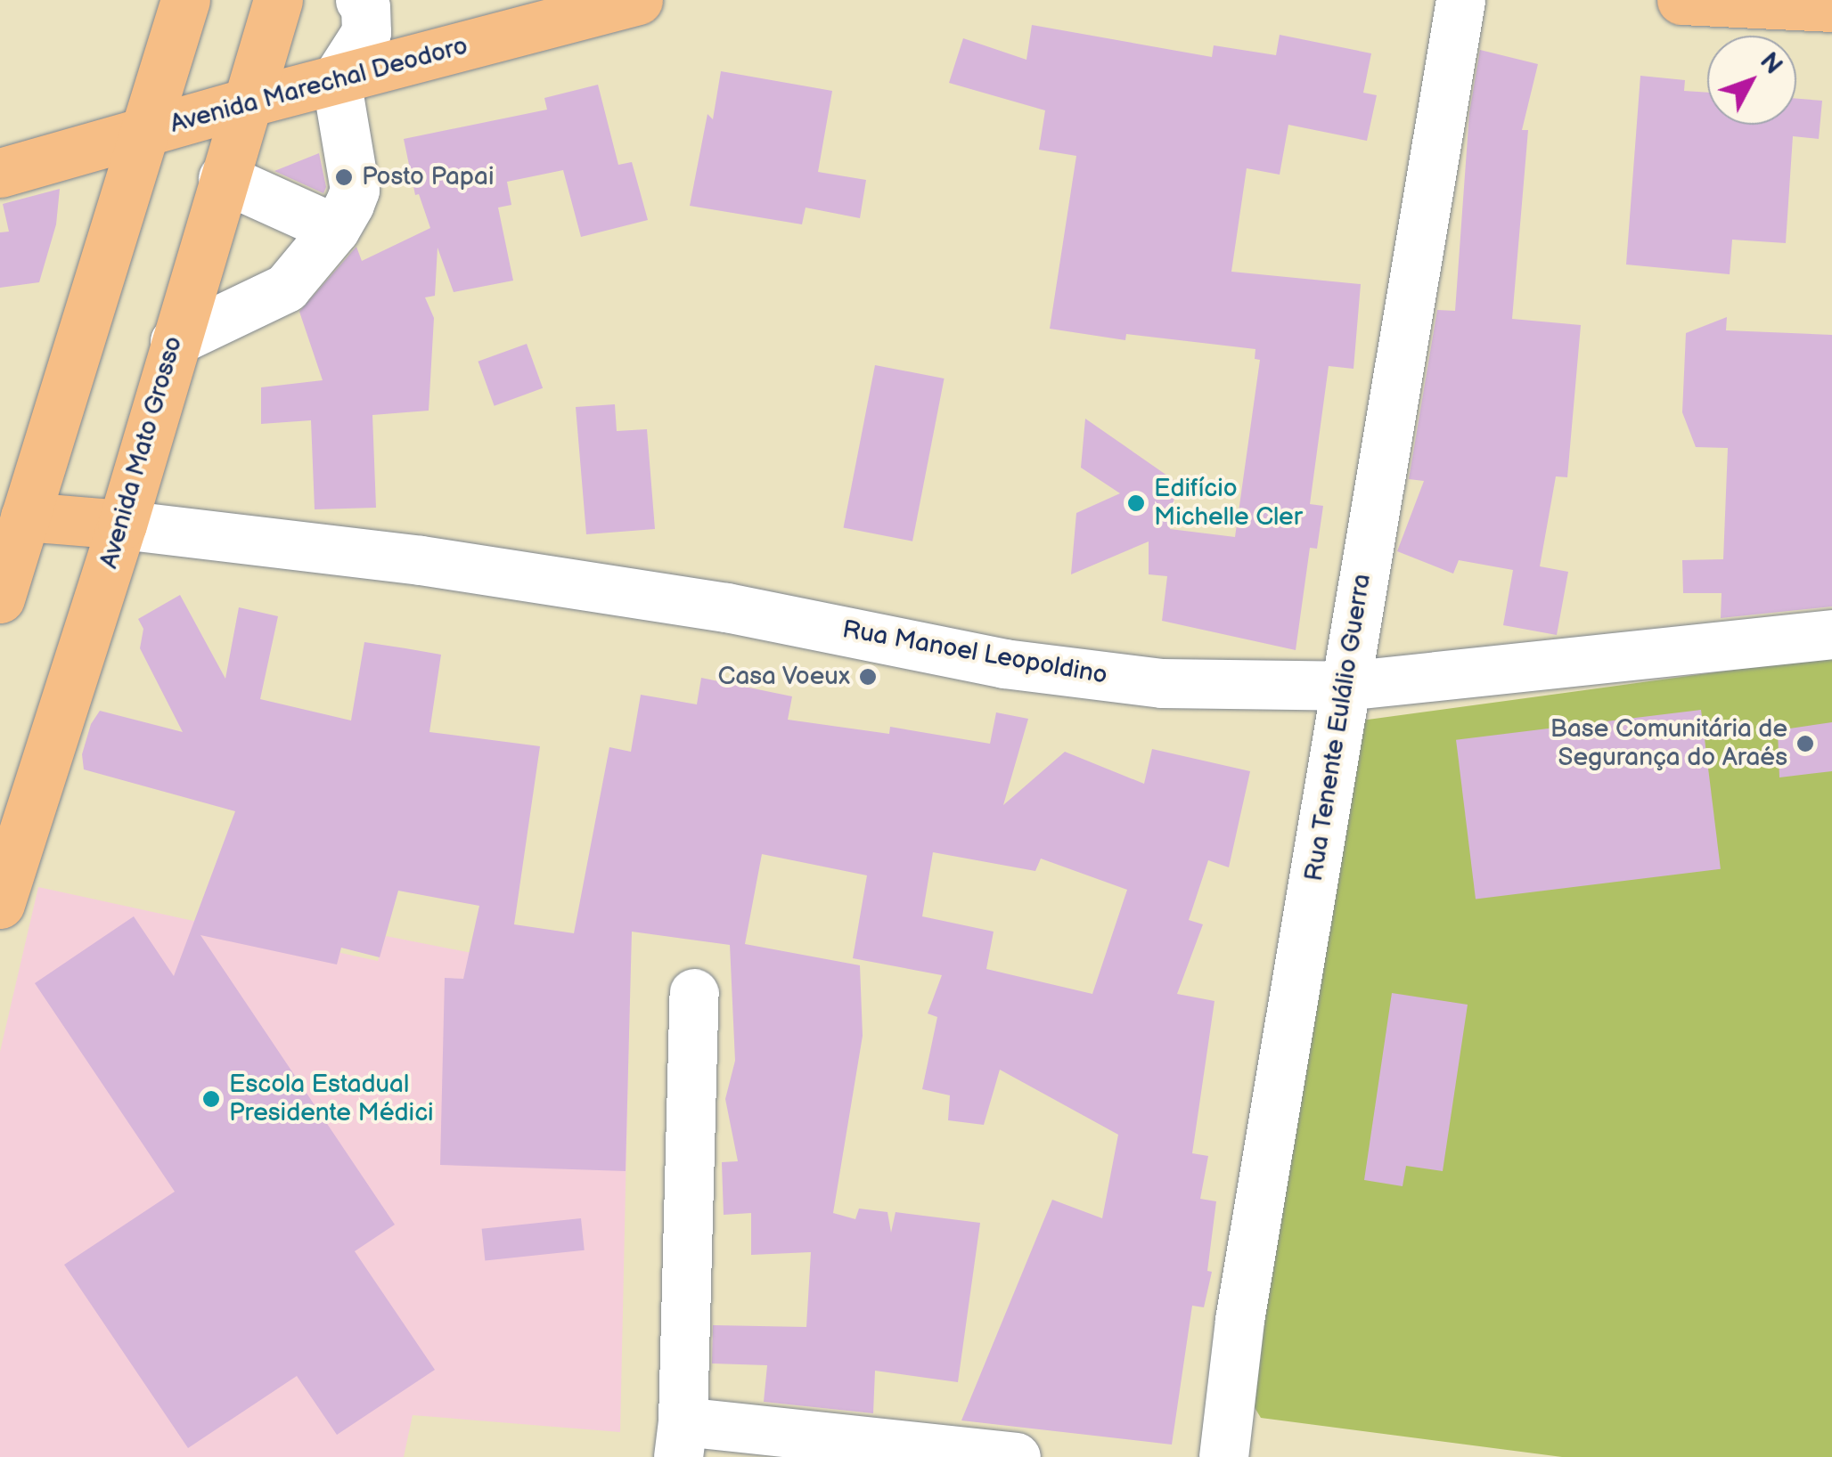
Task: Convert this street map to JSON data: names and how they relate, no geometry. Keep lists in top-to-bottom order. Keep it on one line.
{"streets":{"main road":["Avenida Marechal Deodoro","Avenida Mato Grosso"],"street":["Rua Manoel Leopoldino","Rua Tenente Eulálio Guerra"]},"crossings":[["Avenida Marechal Deodoro","Avenida Mato Grosso"],["Avenida Mato Grosso","Rua Manoel Leopoldino"],["Rua Manoel Leopoldino","Rua Tenente Eulálio Guerra"]],"places":["Posto Papai","Edifício Michelle Cler","Casa Voeux","Base Comunitária de Segurança do Araés","Escola Estadual Presidente Médici"],"north":"top right"}
